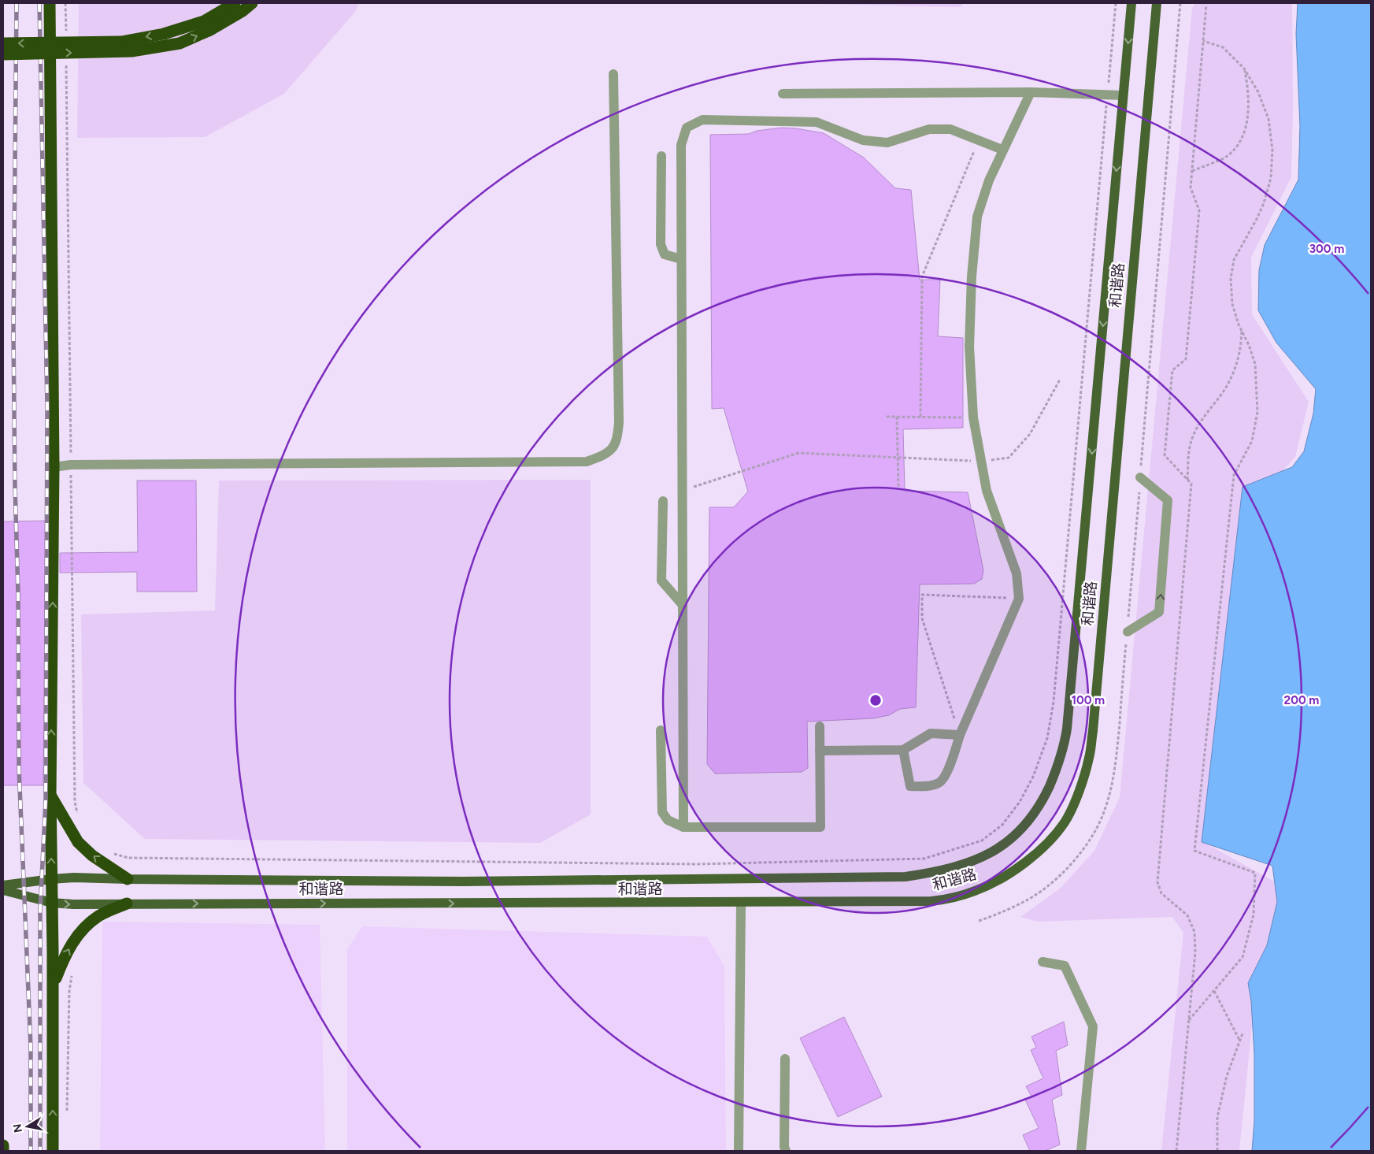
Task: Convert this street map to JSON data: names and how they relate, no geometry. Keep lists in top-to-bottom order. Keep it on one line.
{"streets":{"main road":["和谐路"]},"north":"left","rings":["300 m","100 m","200 m"]}
